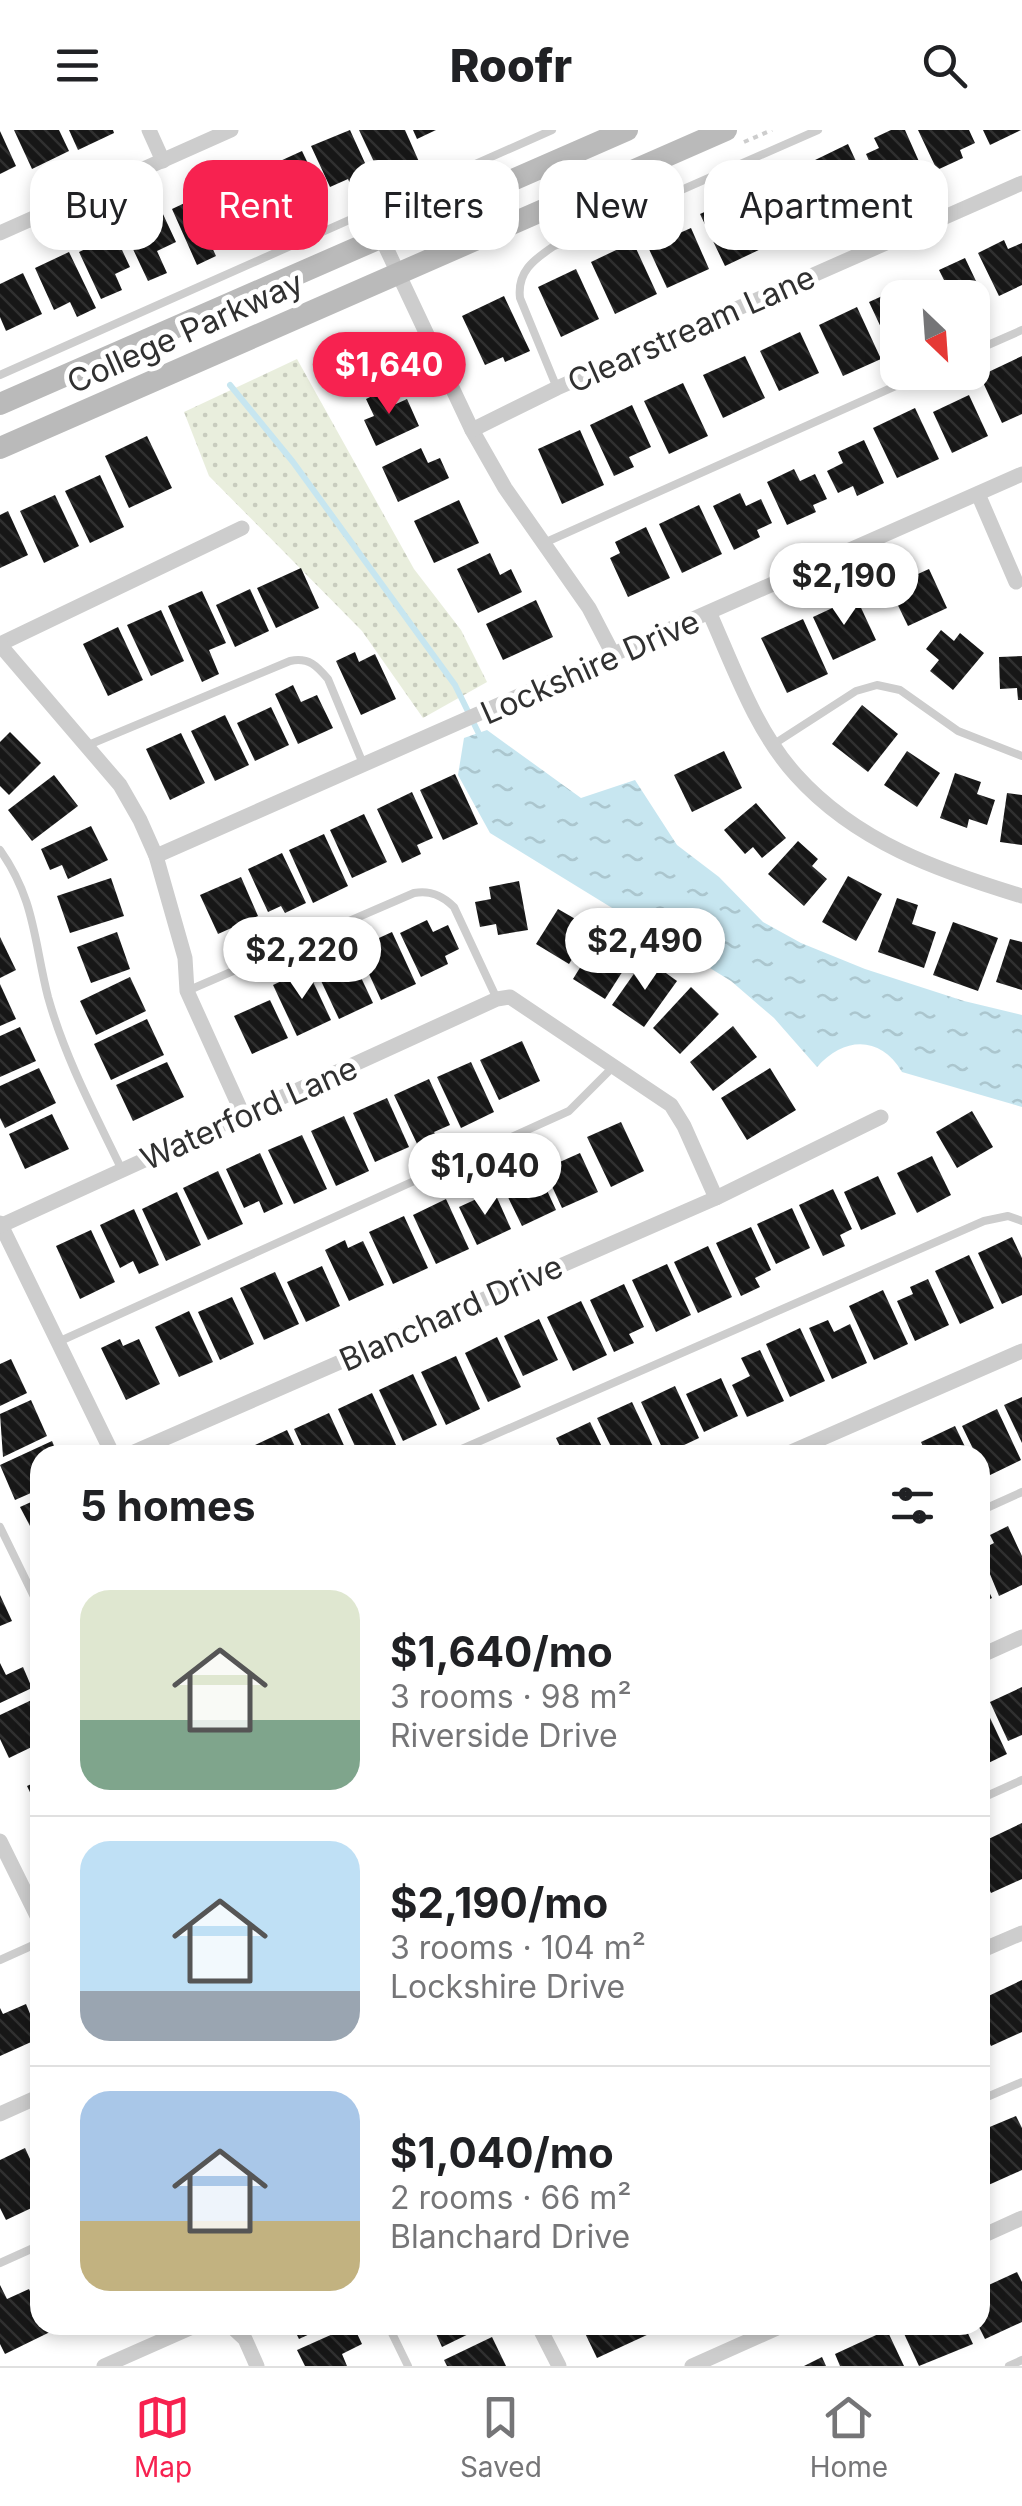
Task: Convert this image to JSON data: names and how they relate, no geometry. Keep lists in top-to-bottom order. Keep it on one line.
{"streets":{"main road":["College Parkway"],"street":["Clearstream Lane","Lockshire Drive","Waterford Lane","Blanchard Drive"]},"north":"bottom right","page":{"header":"Roofr","chip":["Buy","Rent","Filters","New","Apartment"],"price":["$1,640","$2,190","$2,490","$2,220","$1,040"],"heading":"5 homes","list":[{"name":"$1,640/mo","note":"3 rooms · 98 m² · Riverside Drive"},{"name":"$2,190/mo","note":"3 rooms · 104 m² · Lockshire Drive"},{"name":"$1,040/mo","note":"2 rooms · 66 m² · Blanchard Drive"}],"tabs":["Map","Saved","Home"]}}
